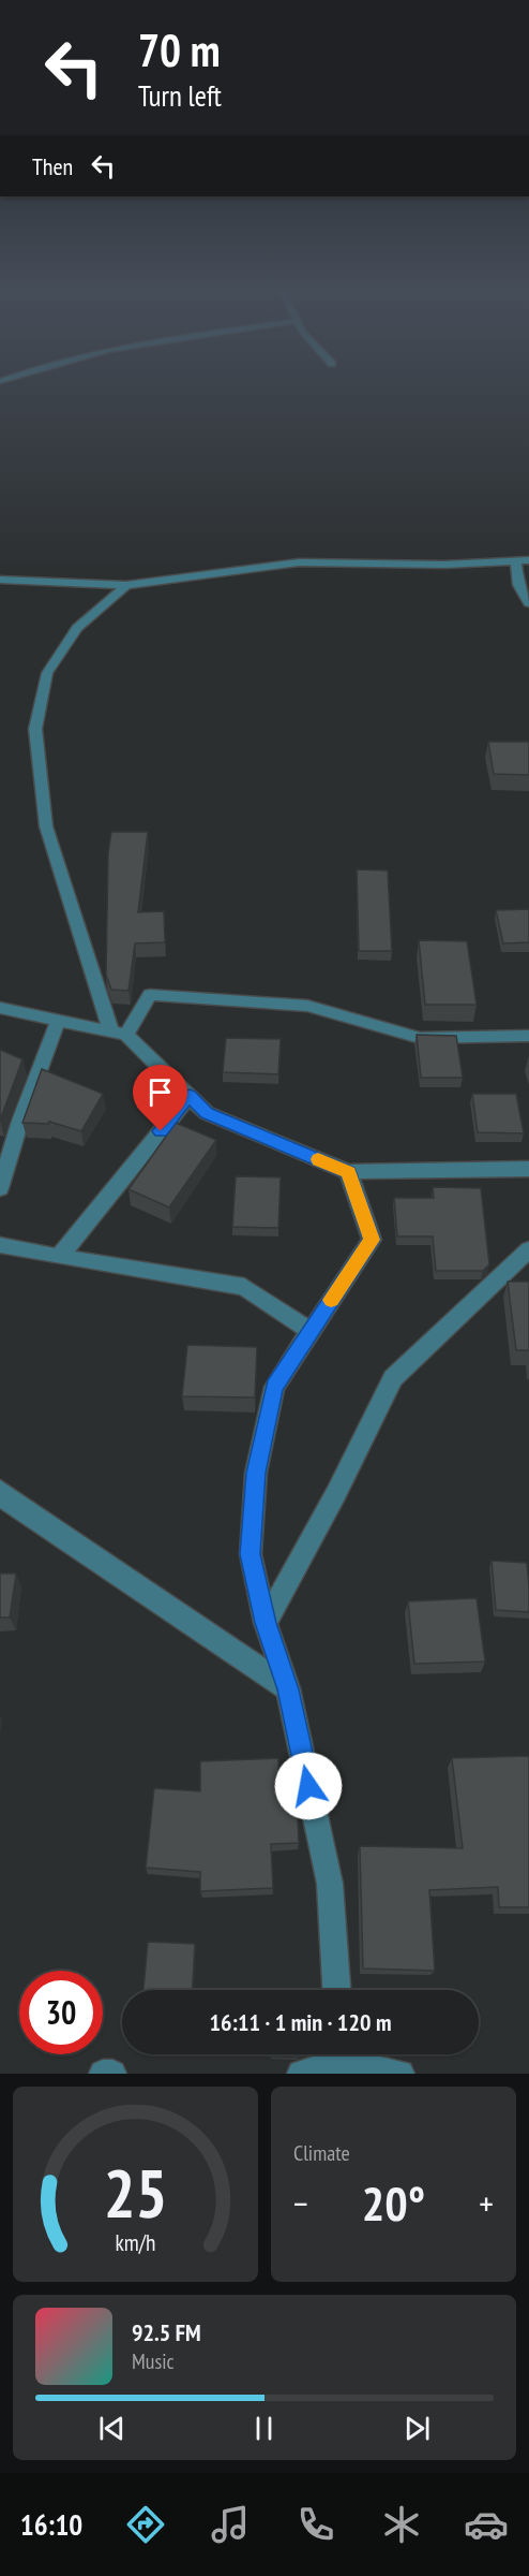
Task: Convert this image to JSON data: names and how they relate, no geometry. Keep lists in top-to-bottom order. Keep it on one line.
{"page":{"turn":["70 m","Turn left"],"then":"Then","limit":"30","trip":"16:11 · 1 min · 120 m","tile":"Climate","heat":["−","20°","+"],"song":["92.5 FM","Music"],"tabs":"16:10","gauge":["25","km/h"]}}
